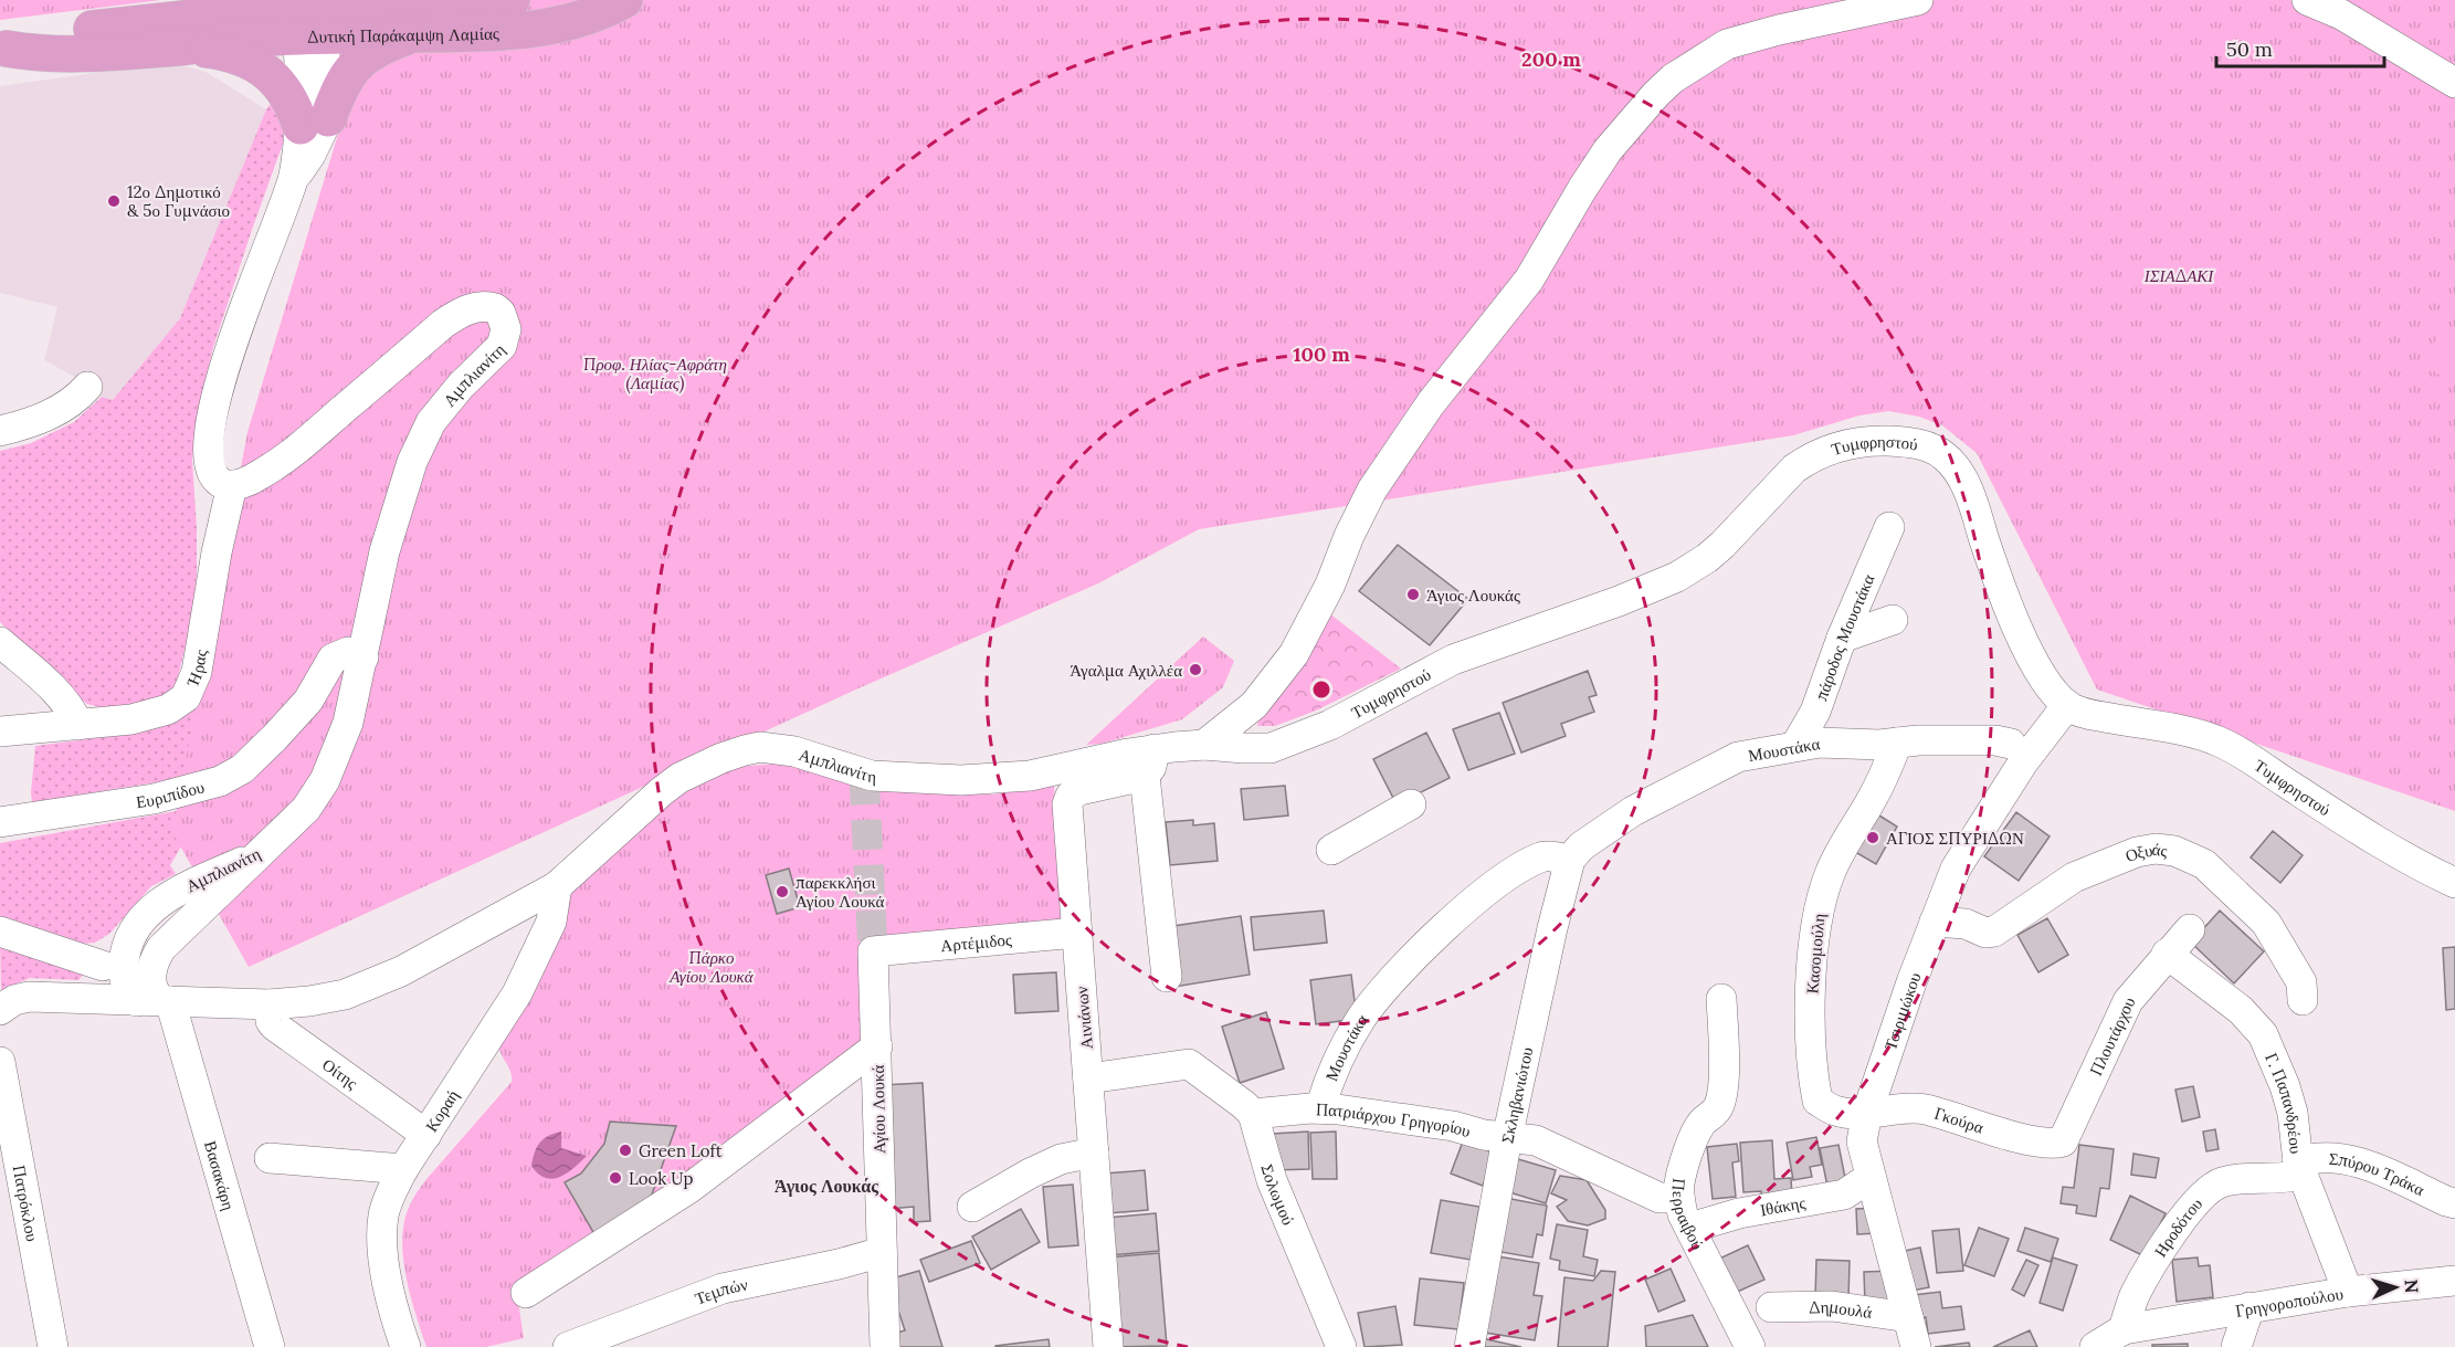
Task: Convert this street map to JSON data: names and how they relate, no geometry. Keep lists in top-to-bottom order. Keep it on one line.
{"streets":{"main road":["Δυτική Παράκαμψη Λαμίας"],"street":["Αμπλιανίτη","Τυμφρηστού","πάροδος Μουστάκα","Ήρας","Μουστάκα","Ευριπίδου","Οξυάς","Αρτέμιδος","Κασομούλη","Τσιριμώκου","Αινιάνων","Πλουτάρχου","Οίτης","Σκληβανιώτου","Γ. Παπανδρέου","Αγίου Λουκά","Κοραή","Γκούρα","Πατριάρχου Γρηγορίου","Βασακάρη","Σπύρου Τράκα","Σολωμού","Πατρόκλου","Ιθάκης","Περραιβού","Ηροδότου","Τεμπών","Γρηγοροπούλου","Δημουλά"]},"crossings":[["Αμπλιανίτη","Τυμφρηστού"],["Αμπλιανίτη","Ήρας"],["Αμπλιανίτη","Ευριπίδου"],["Αμπλιανίτη","Αινιάνων"],["Αμπλιανίτη","Οίτης"],["Αμπλιανίτη","Κοραή"],["Αμπλιανίτη","Βασακάρη"],["Τυμφρηστού","Τσιριμώκου"],["Τυμφρηστού","Αινιάνων"],["πάροδος Μουστάκα","Μουστάκα"],["Μουστάκα","Κασομούλη"],["Μουστάκα","Σκληβανιώτου"],["Μουστάκα","Πατριάρχου Γρηγορίου"],["Οξυάς","Τσιριμώκου"],["Αρτέμιδος","Αινιάνων"],["Αρτέμιδος","Αγίου Λουκά"],["Κασομούλη","Γκούρα"],["Τσιριμώκου","Γκούρα"],["Τσιριμώκου","Ιθάκης"],["Τσιριμώκου","Δημουλά"],["Πλουτάρχου","Γ. Παπανδρέου"],["Πλουτάρχου","Γκούρα"],["Οίτης","Κοραή"],["Σκληβανιώτου","Πατριάρχου Γρηγορίου"],["Γ. Παπανδρέου","Σπύρου Τράκα"],["Γ. Παπανδρέου","Ηροδότου"],["Γ. Παπανδρέου","Γρηγοροπούλου"],["Αγίου Λουκά","Τεμπών"],["Πατριάρχου Γρηγορίου","Σολωμού"],["Πατριάρχου Γρηγορίου","Περραιβού"],["Σπύρου Τράκα","Ηροδότου"],["Ιθάκης","Περραιβού"],["Ηροδότου","Γρηγοροπούλου"]],"districts":["Άγιος Λουκάς"],"parks":["ΙΣΙΑΔΑΚΙ","Προφ. Ηλίας-Αφράτη (Λαμίας)","Πάρκο Αγίου Λουκά"],"places":["12ο Δημοτικό & 5ο Γυμνάσιο","Άγιος Λουκάς","Άγαλμα Αχιλλέα","ΑΓΙΟΣ ΣΠΥΡΙΔΩΝ","παρεκκλήσι Αγίου Λουκά","Green Loft","Look Up"],"scale_bar":"50 m","north":"right","rings":["200 m","100 m"]}
